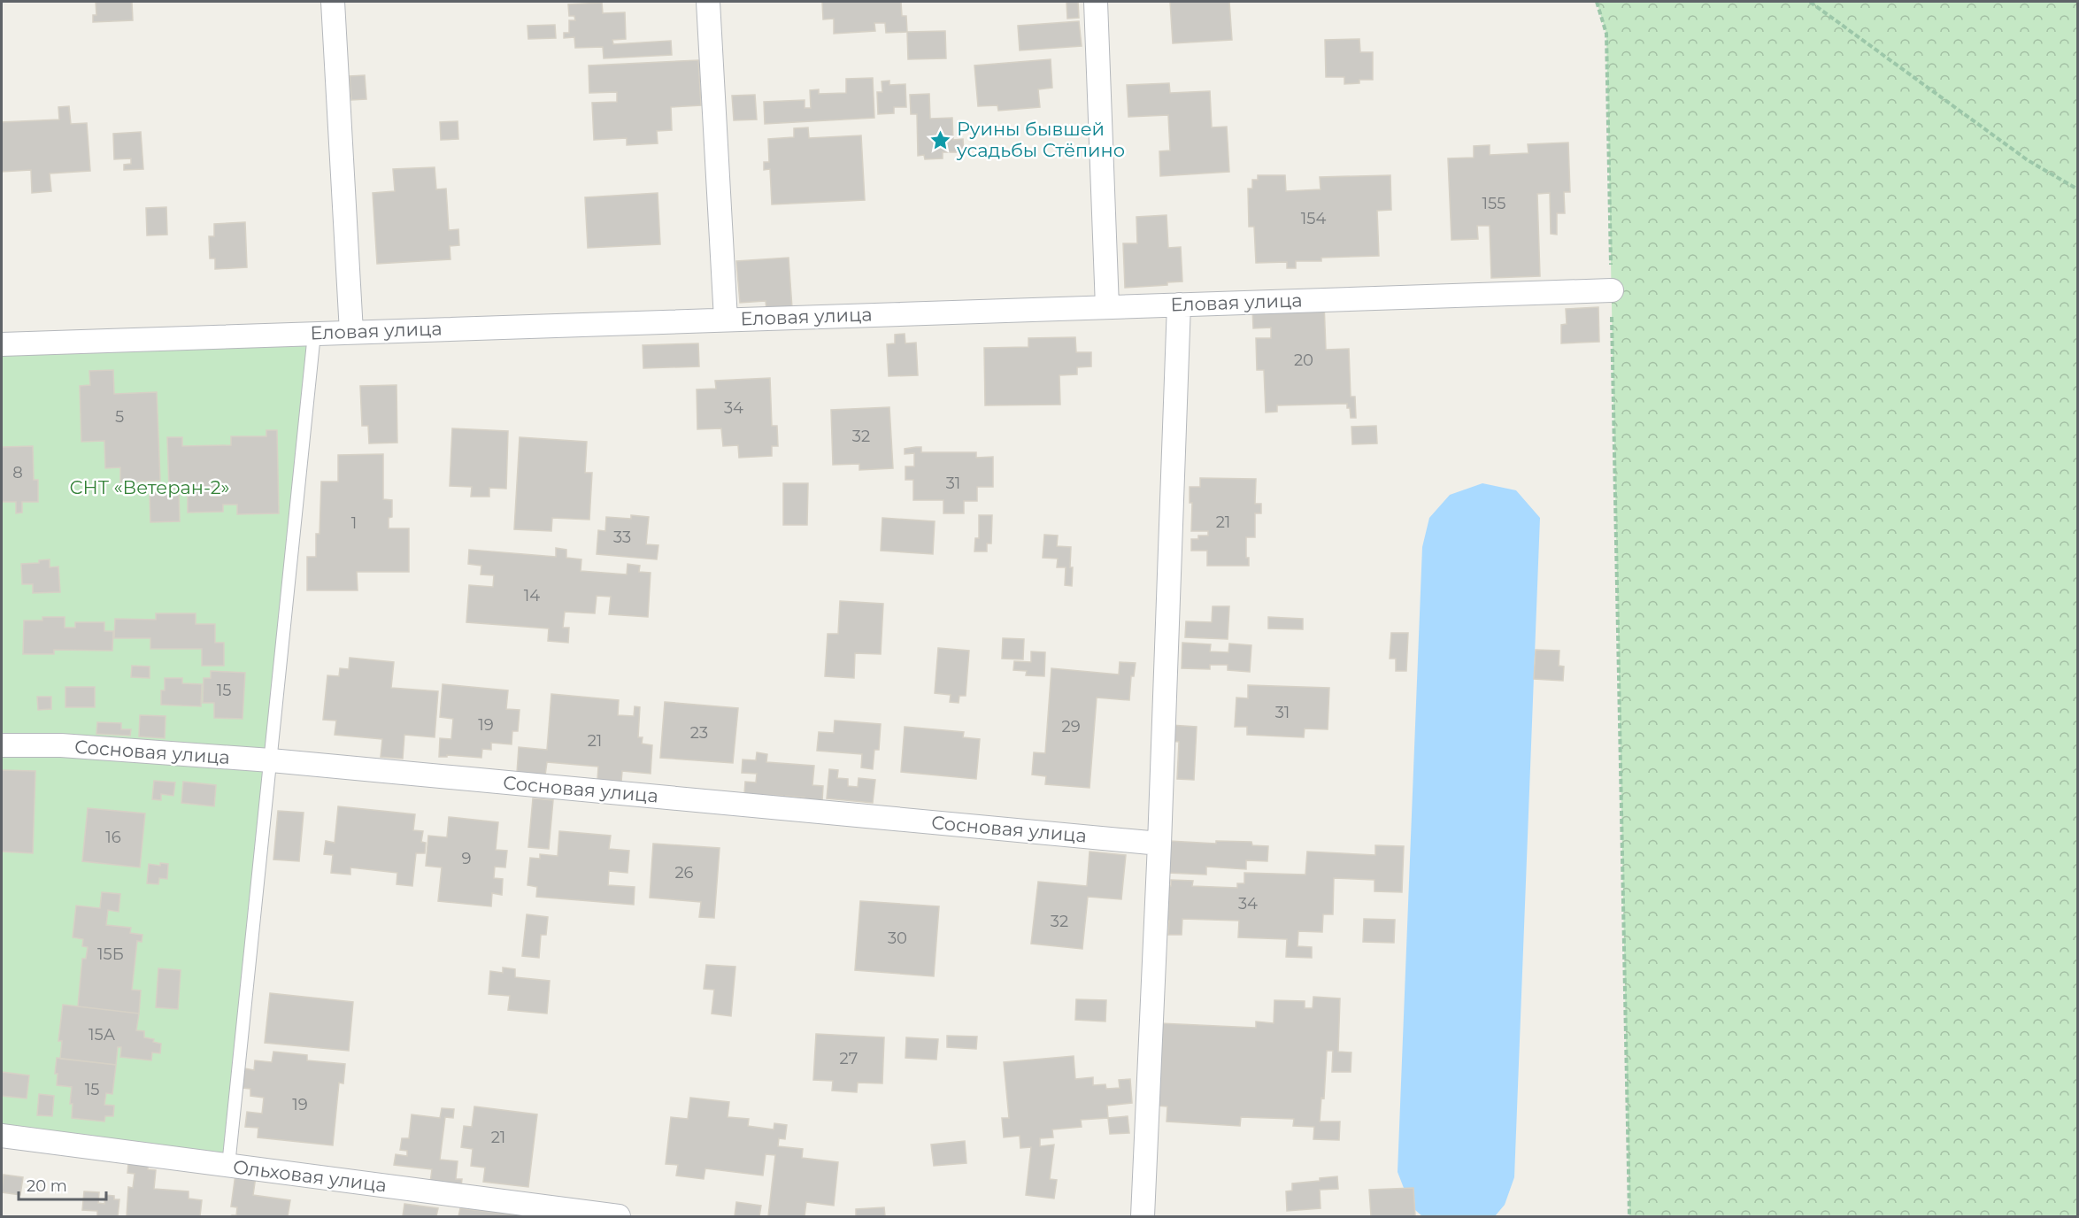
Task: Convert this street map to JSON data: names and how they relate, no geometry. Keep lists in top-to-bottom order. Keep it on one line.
{"streets":{"street":["Еловая улица","Сосновая улица","Ольховая улица"]},"parks":["СНТ «Ветеран-2»"],"places":{"place":["Руины бывшей усадьбы Стёпино"]},"house_numbers":["155","154","20","34","5","32","8","31","21","1","33","14","15","31","19","29","23","21","16","9","26","34","32","30","15Б","15А","27","15","19","21"],"scale_bar":"20 m"}
